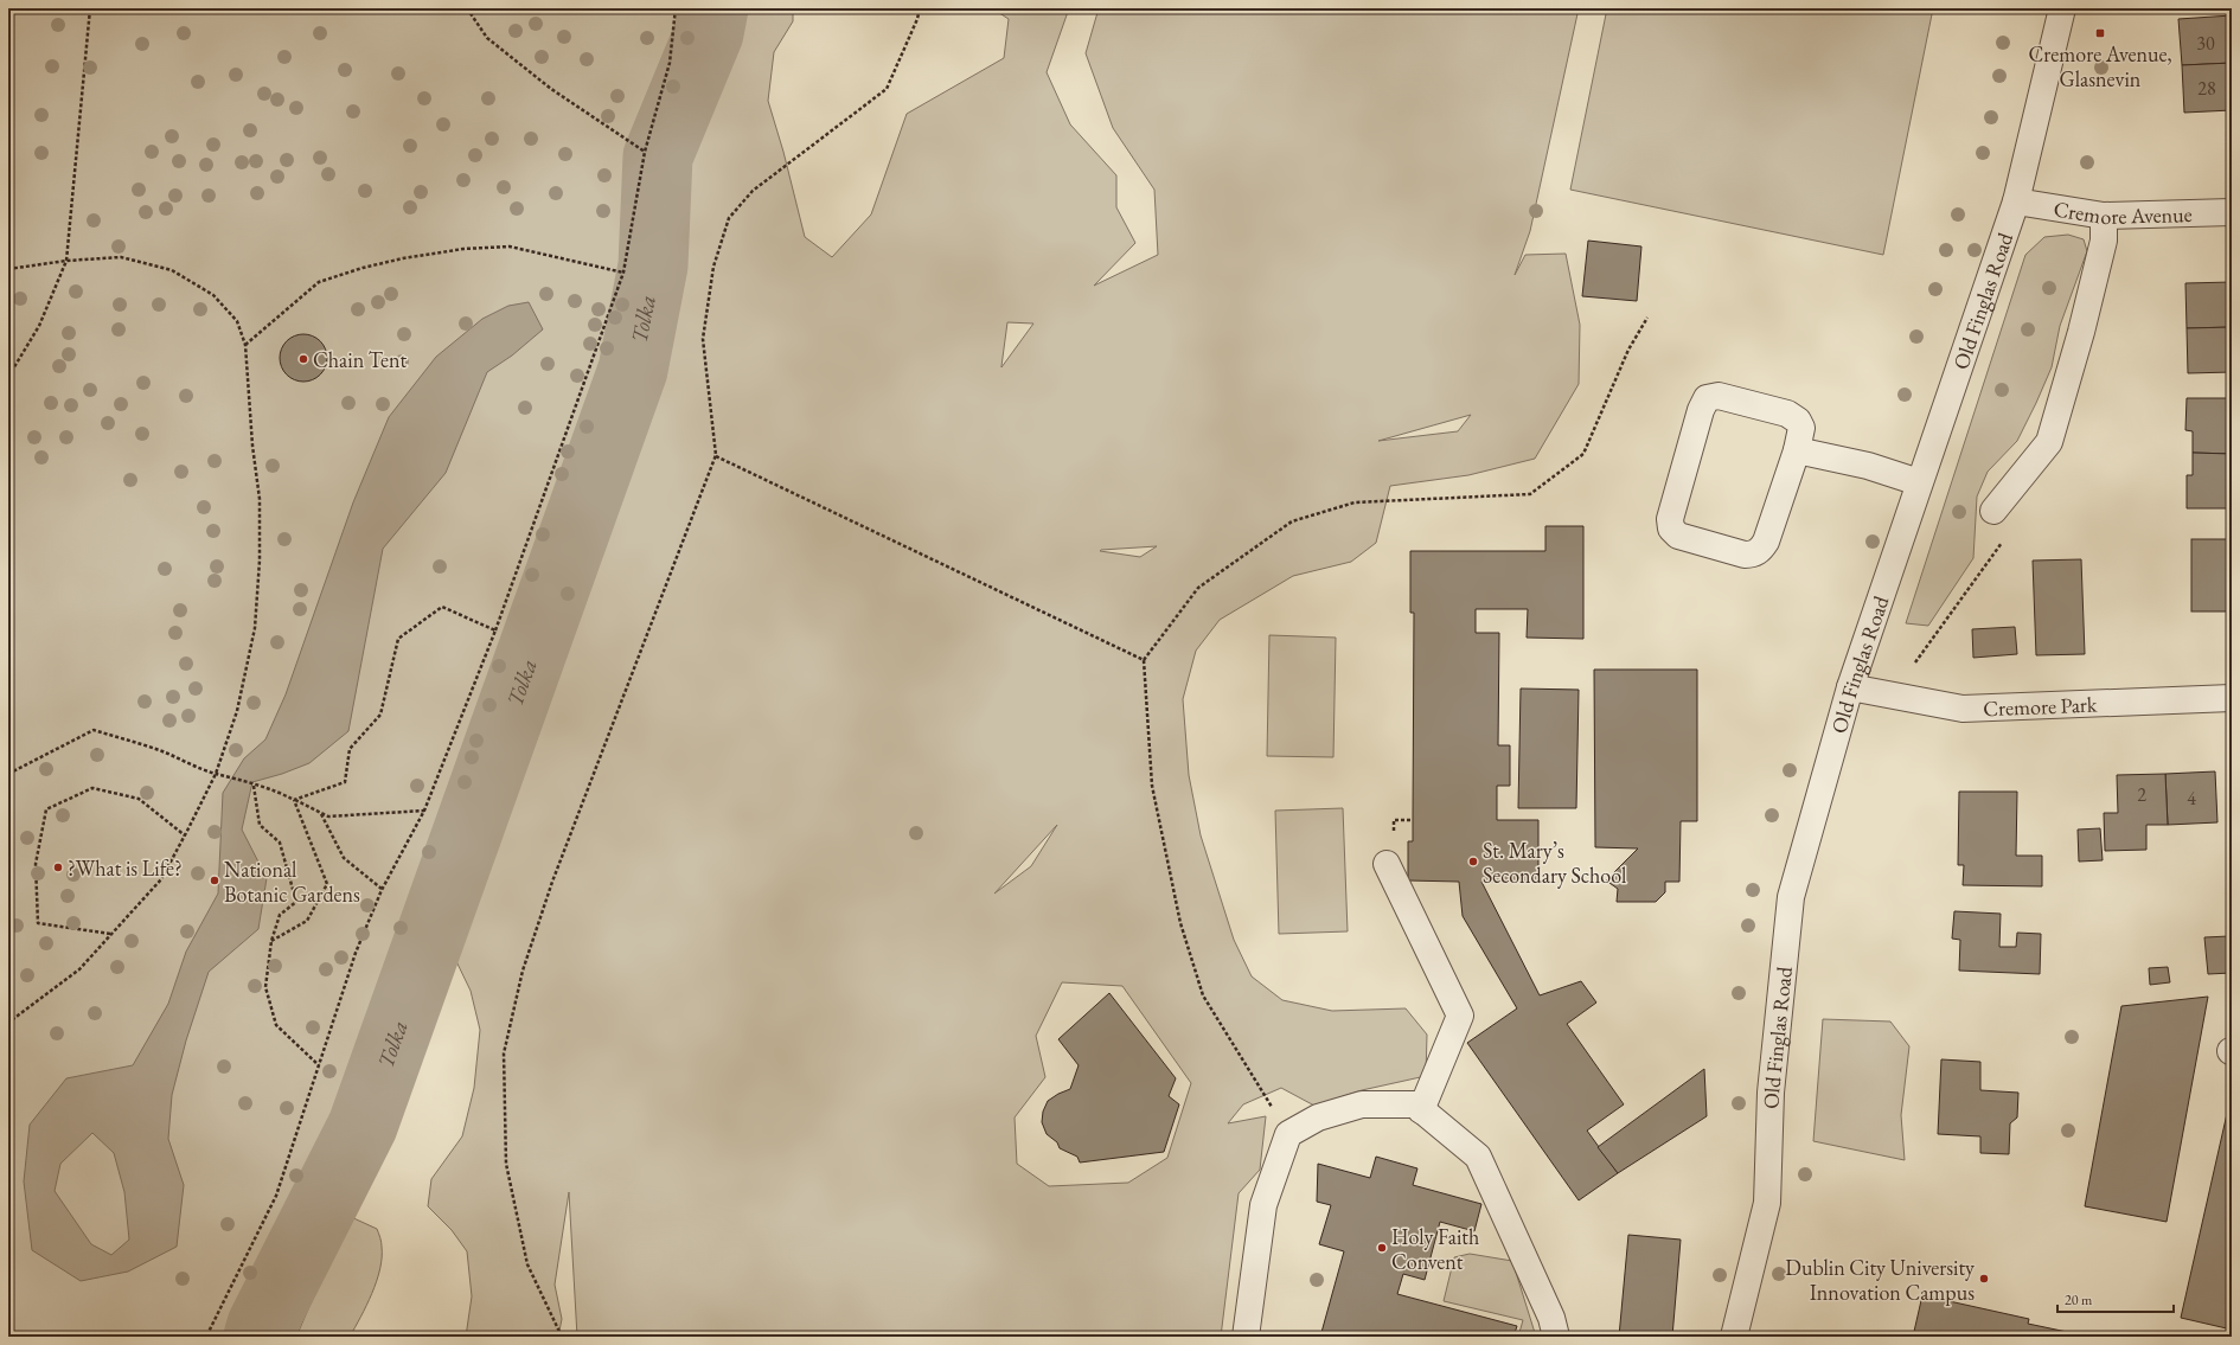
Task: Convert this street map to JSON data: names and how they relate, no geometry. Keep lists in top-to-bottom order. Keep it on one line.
{"streets":{"street":["Cremore Avenue","Old Finglas Road","Cremore Park"]},"crossings":[["Cremore Avenue","Old Finglas Road"],["Old Finglas Road","Cremore Park"]],"water":["Tolka"],"places":{"transit":["Cremore Avenue, Glasnevin"],"other":["Chain Tent","St. Mary’s Secondary School","?What is Life?","National Botanic Gardens","Holy Faith Convent","Dublin City University Innovation Campus"]},"house_numbers":["30","28","2","4"],"scale_bar":"20 m"}
